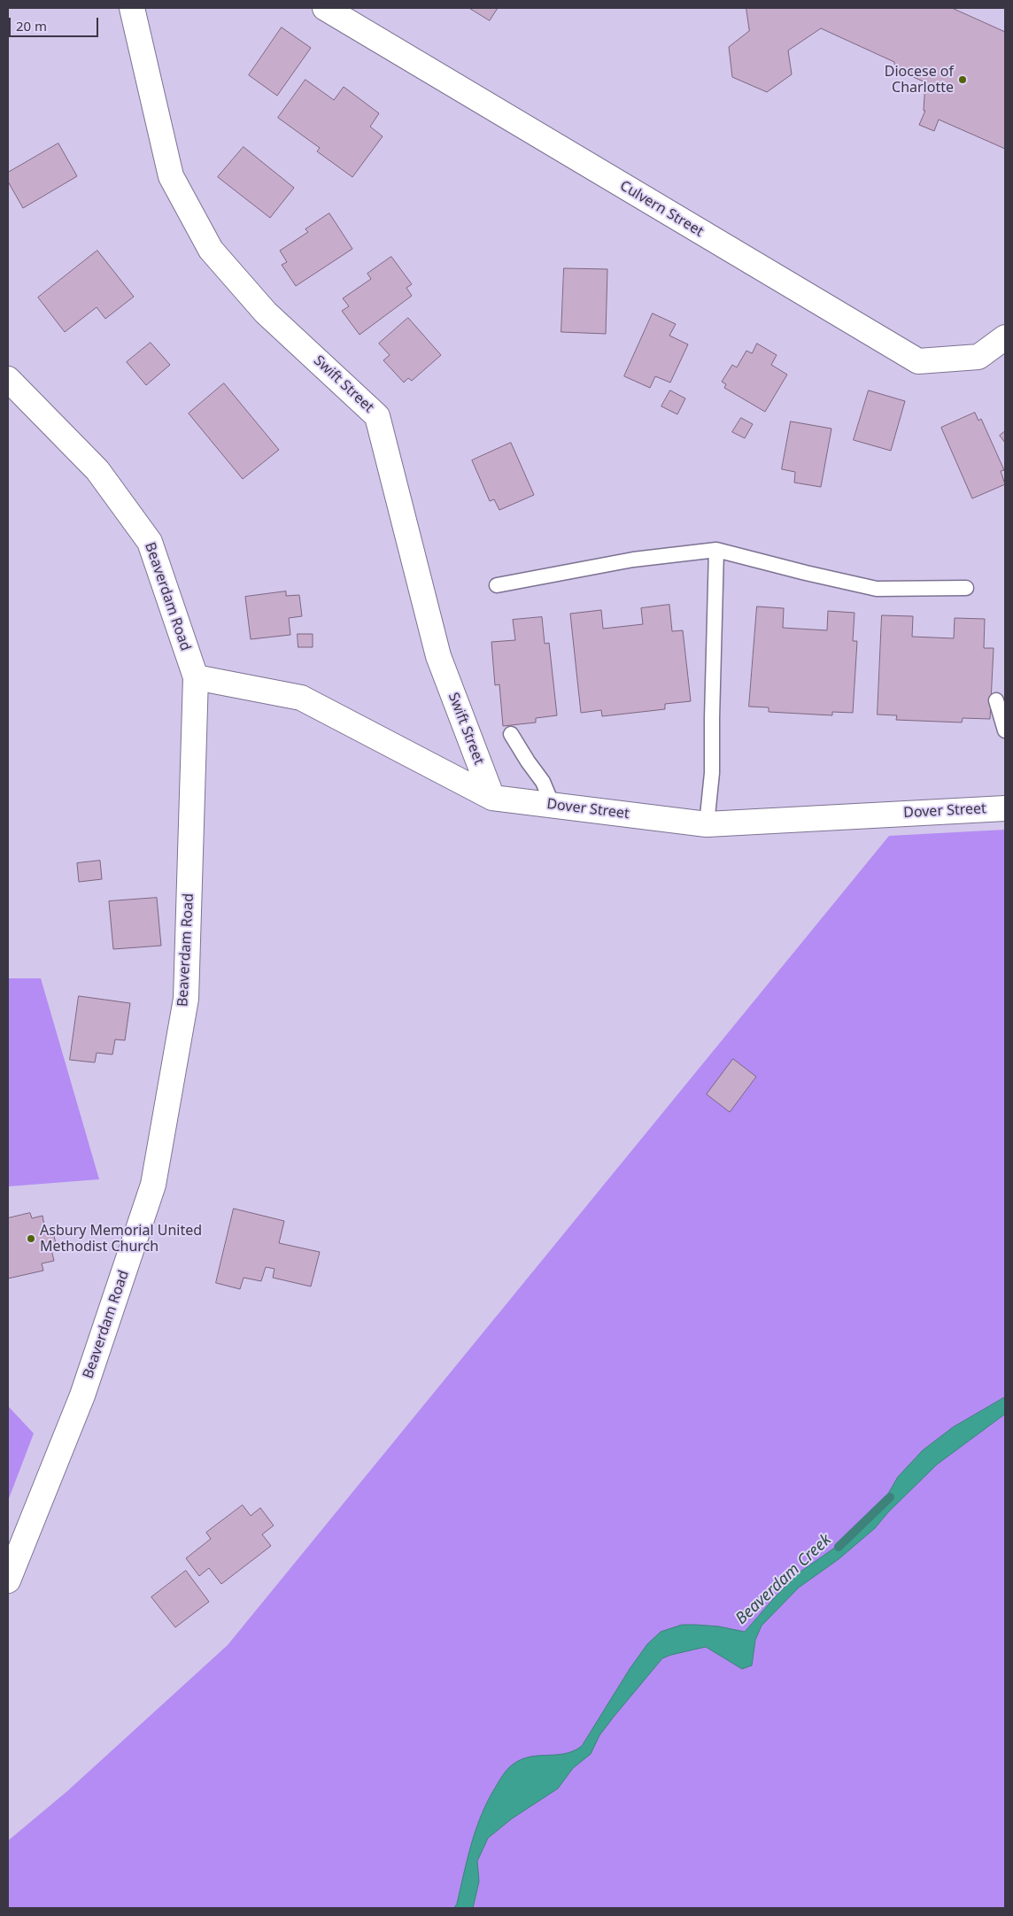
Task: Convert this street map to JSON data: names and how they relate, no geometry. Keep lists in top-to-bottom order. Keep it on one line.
{"streets":{"street":["Culvern Street","Swift Street","Beaverdam Road","Dover Street"]},"crossings":[["Swift Street","Dover Street"],["Beaverdam Road","Dover Street"]],"water":["Beaverdam Creek"],"places":["Diocese of Charlotte","Asbury Memorial United Methodist Church"],"scale_bar":"20 m"}
